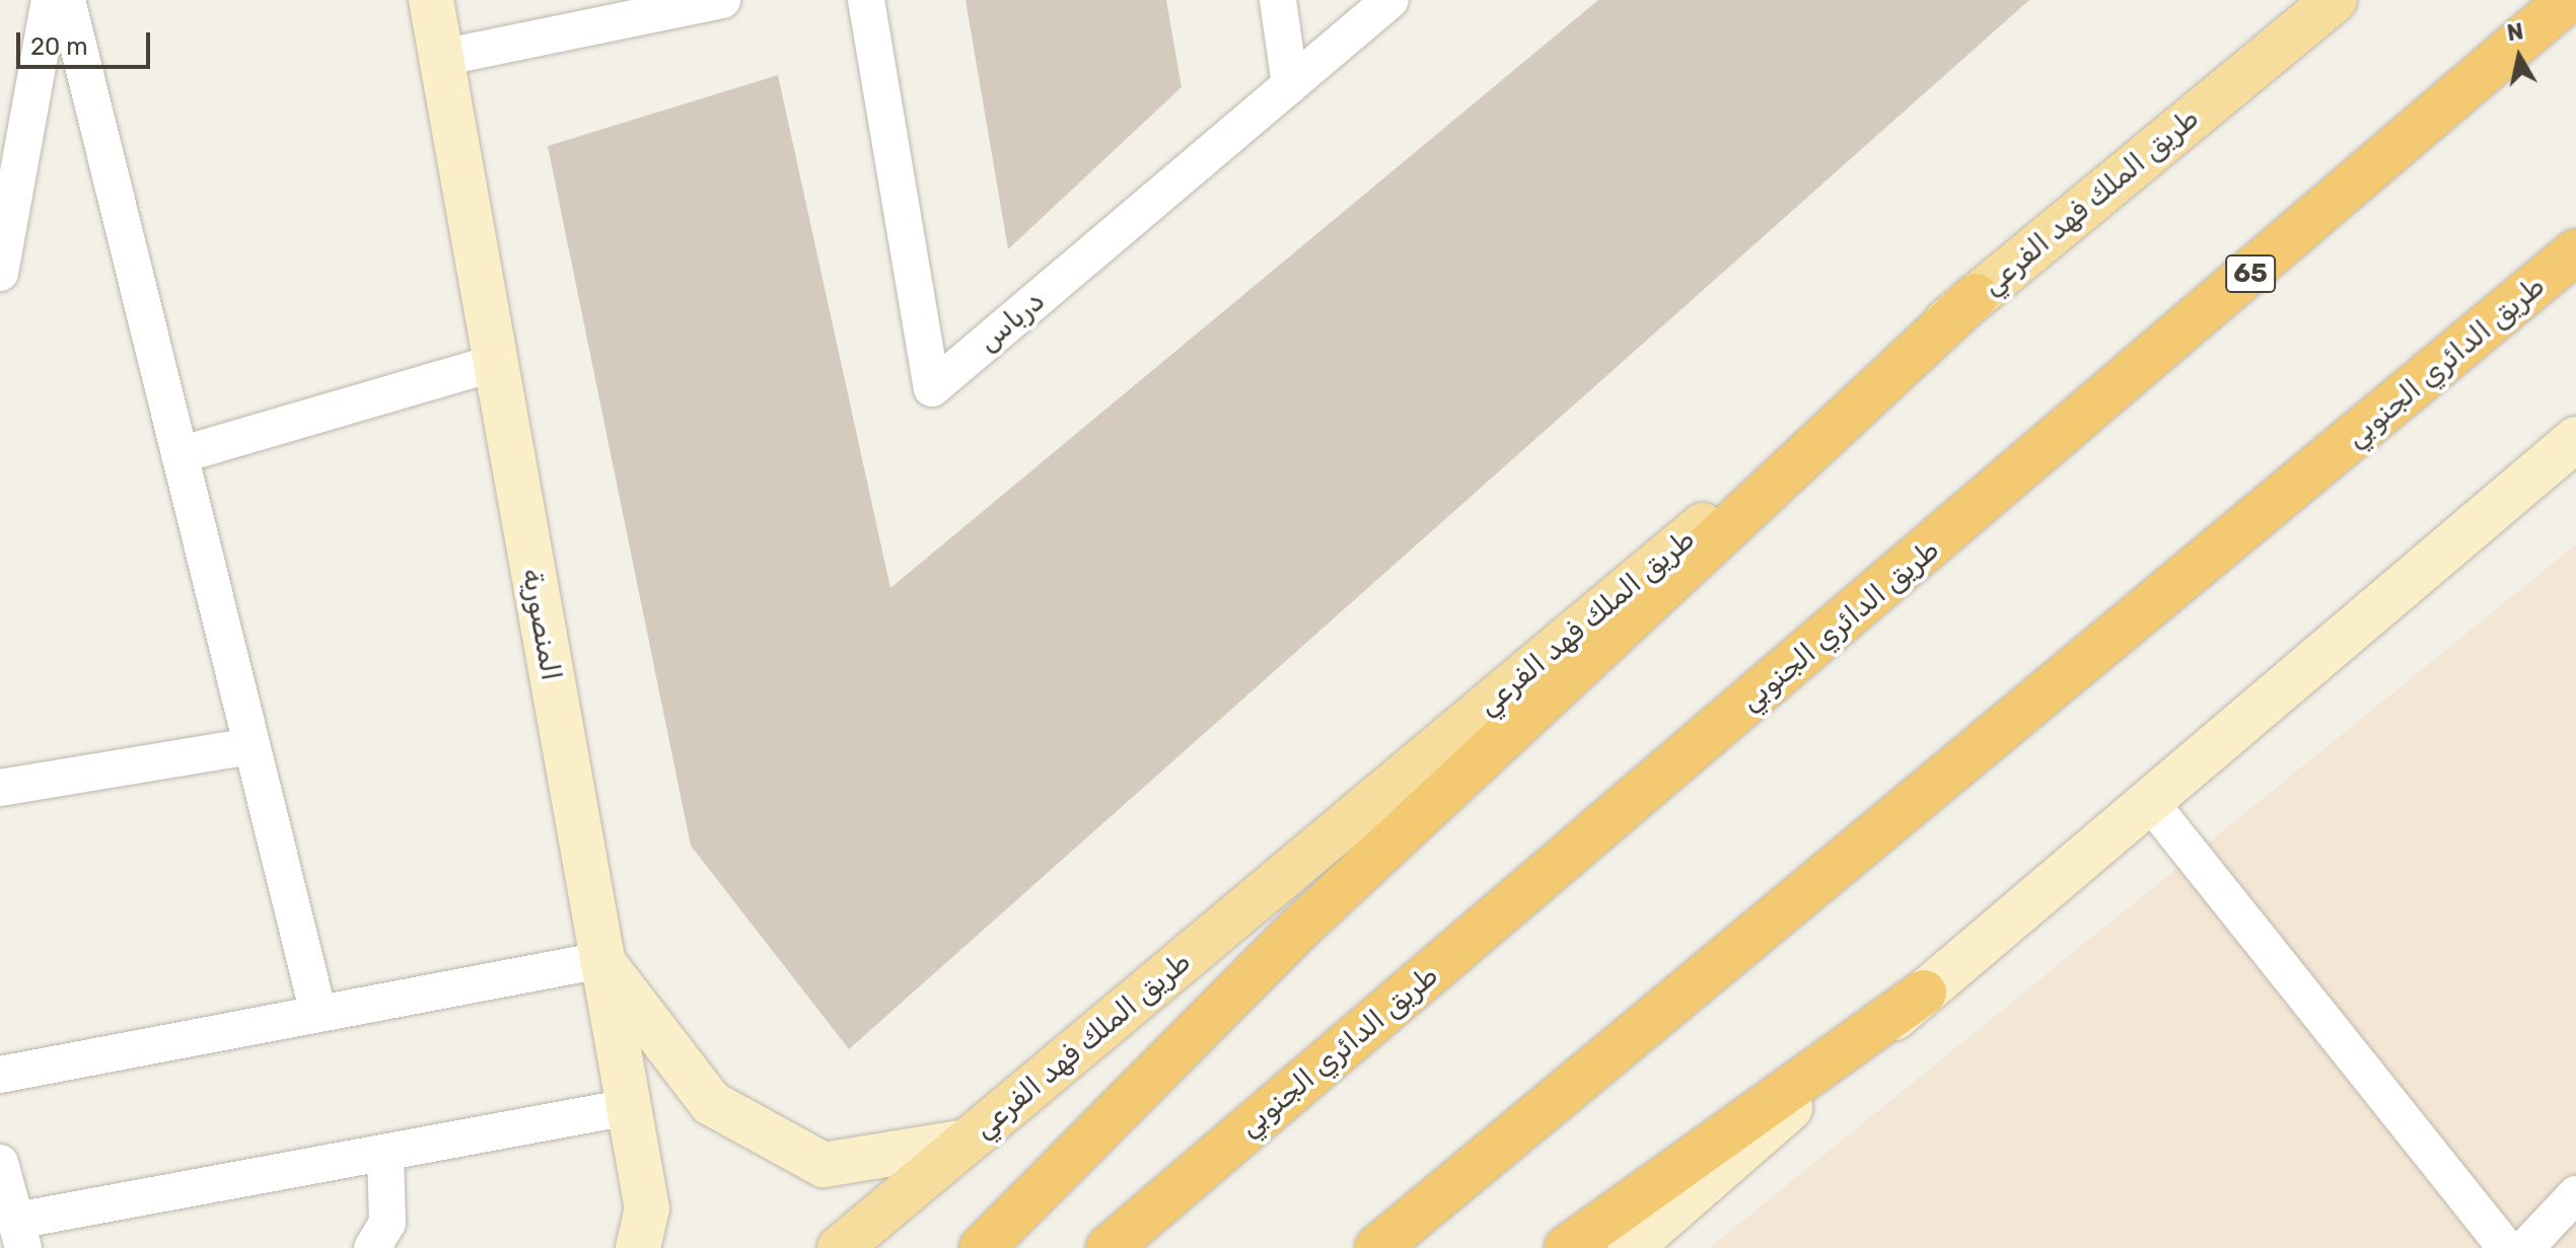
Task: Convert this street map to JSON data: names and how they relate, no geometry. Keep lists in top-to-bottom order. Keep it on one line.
{"streets":{"highway":["65","طريق الدائري الجنوبي"],"main road":["طريق الملك فهد الفرعي"],"street":["درباس","المنصورية"]},"scale_bar":"20 m","north":"top"}
